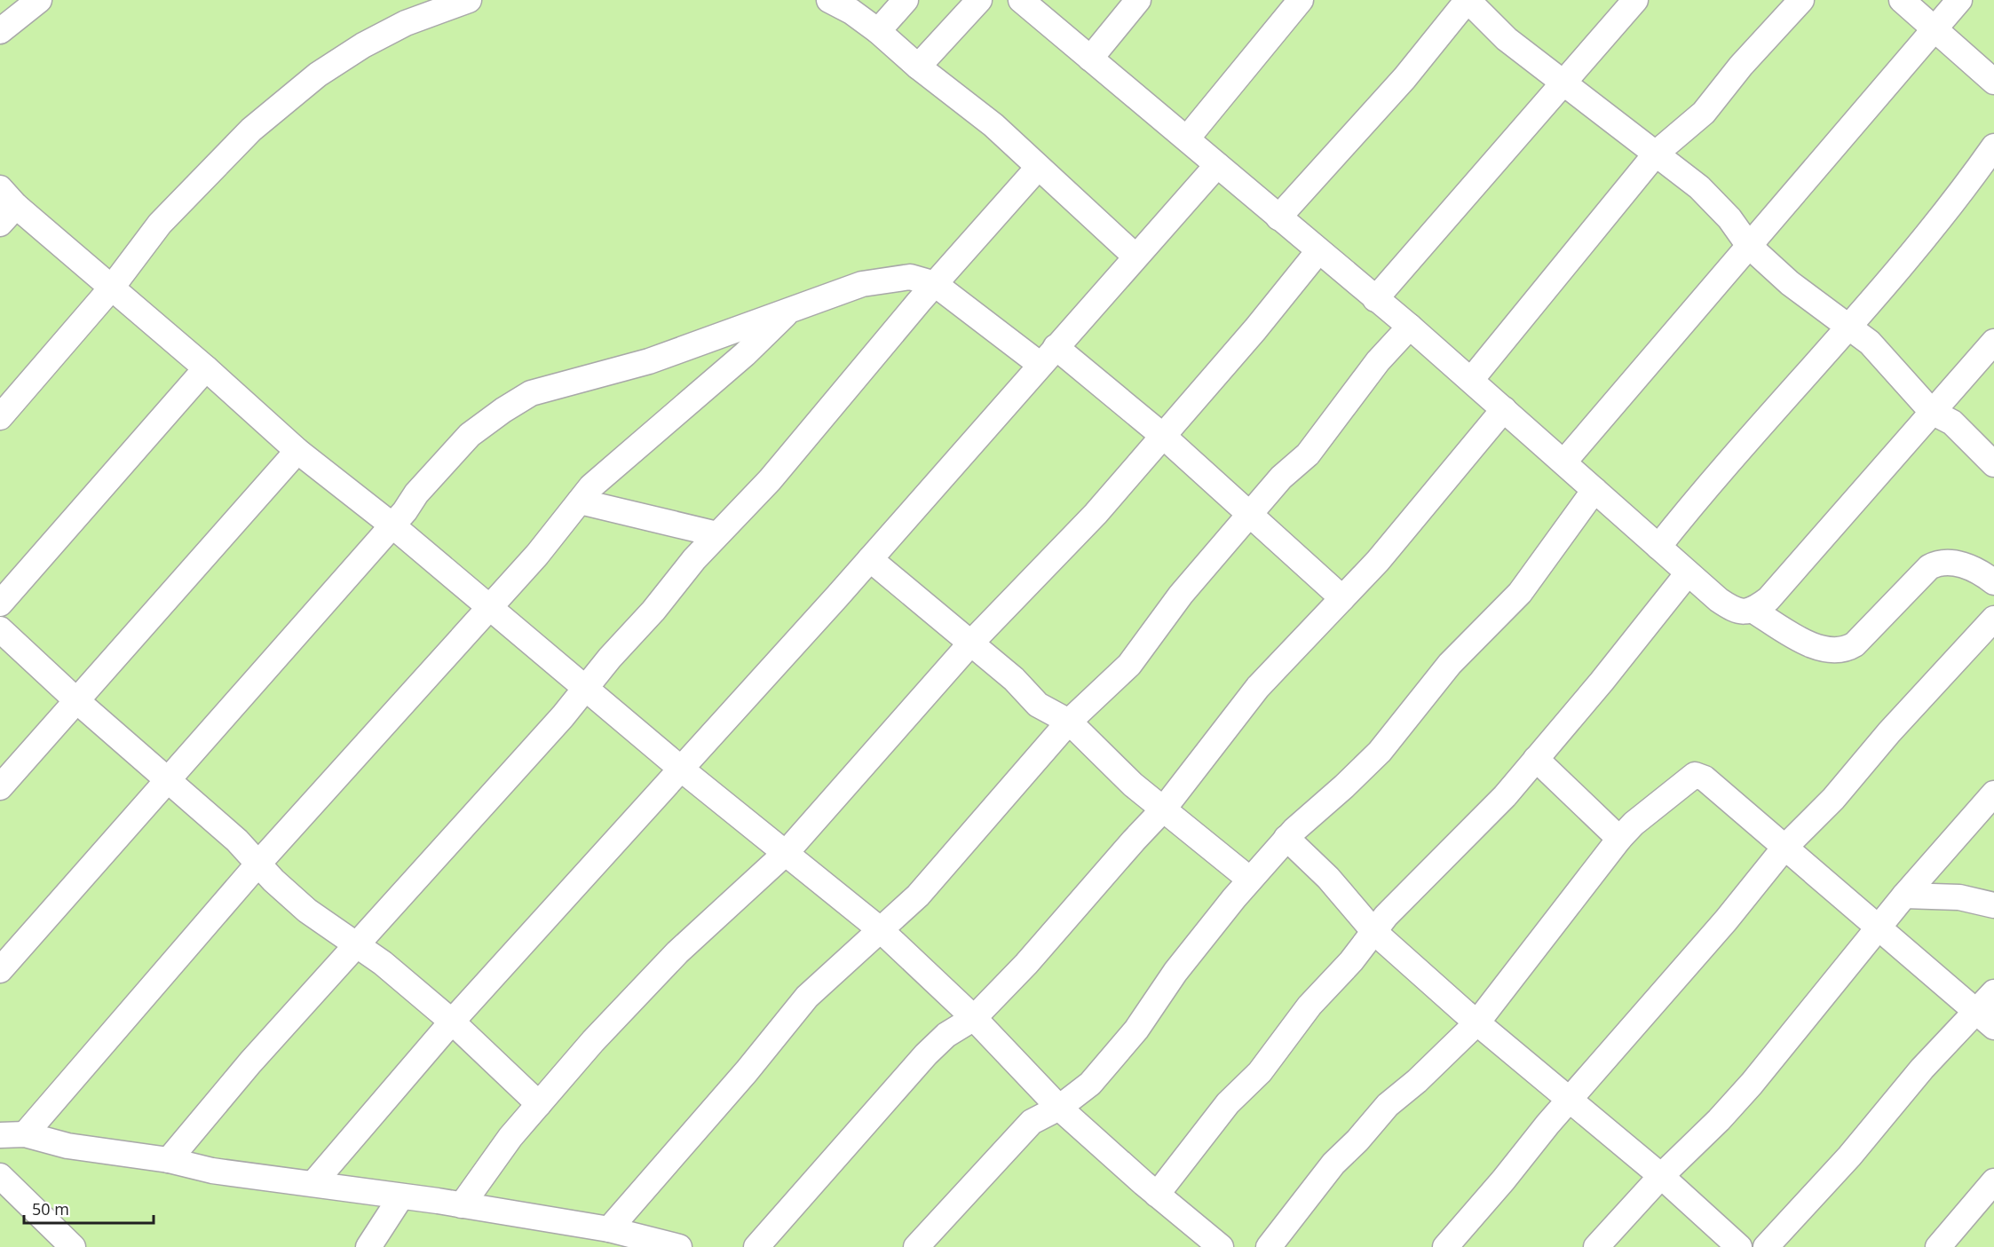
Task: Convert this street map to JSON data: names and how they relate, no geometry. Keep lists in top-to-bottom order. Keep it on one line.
{"scale_bar":"50 m"}
